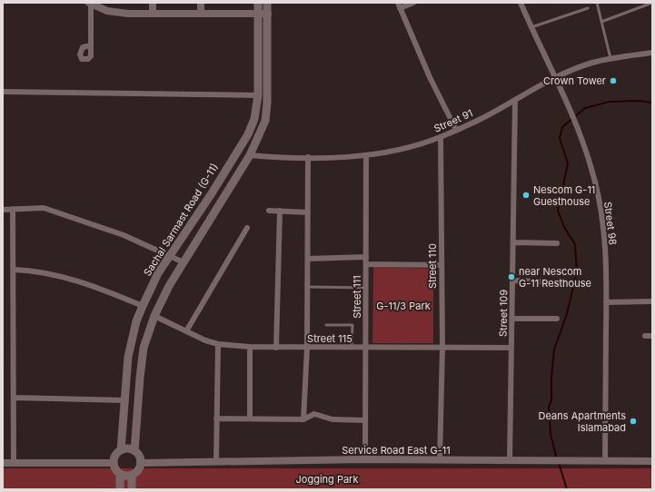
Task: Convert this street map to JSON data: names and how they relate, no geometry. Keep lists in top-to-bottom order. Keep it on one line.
{"streets":{"main road":["Sachal Sarmast Road (G-11)"],"street":["Street 91","Street 98","Street 110","Street 111","Street 109","Street 115","Service Road East G-11"]},"crossings":[["Street 91","Street 98"],["Street 91","Street 110"],["Street 91","Street 111"],["Street 91","Street 109"],["Sachal Sarmast Road (G-11)","Service Road East G-11"],["Street 98","Service Road East G-11"],["Street 110","Street 115"],["Street 110","Service Road East G-11"],["Street 111","Street 115"],["Street 111","Service Road East G-11"],["Street 109","Street 115"],["Street 109","Service Road East G-11"]],"parks":["G-11/3 Park","Jogging Park"],"places":["Crown Tower","Nescom G-11 Guesthouse","near Nescom G-11 Resthouse","Deans Apartments Islamabad"]}
